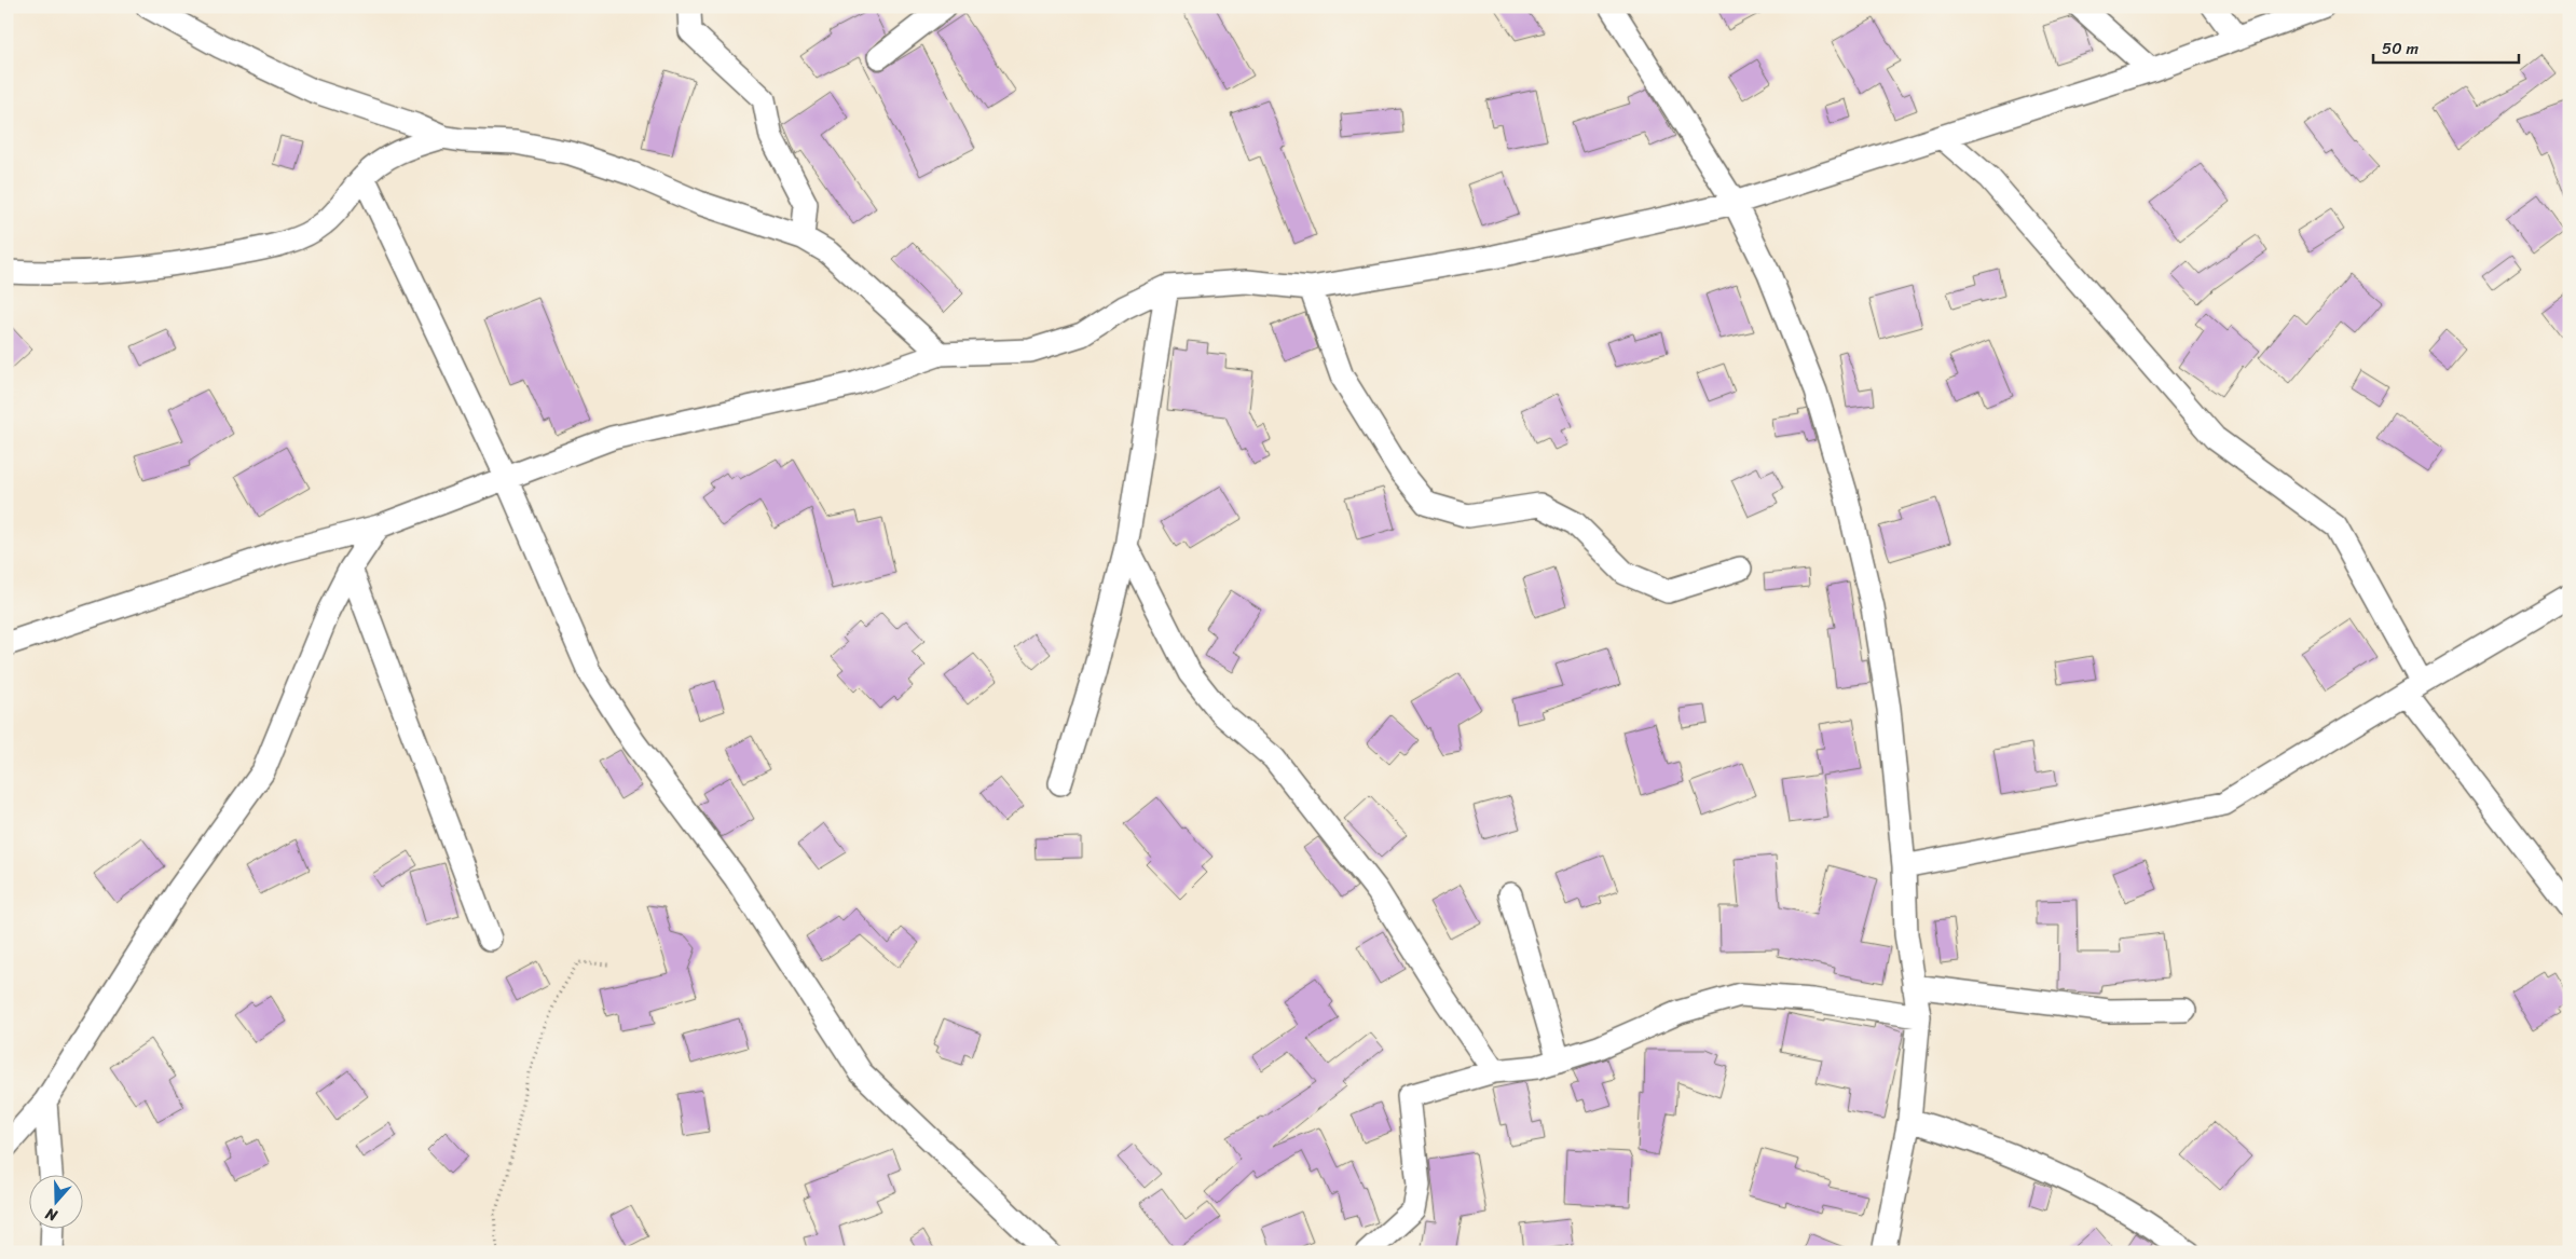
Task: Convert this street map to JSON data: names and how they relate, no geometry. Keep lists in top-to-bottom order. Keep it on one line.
{"scale_bar":"50 m","north":"bottom"}
